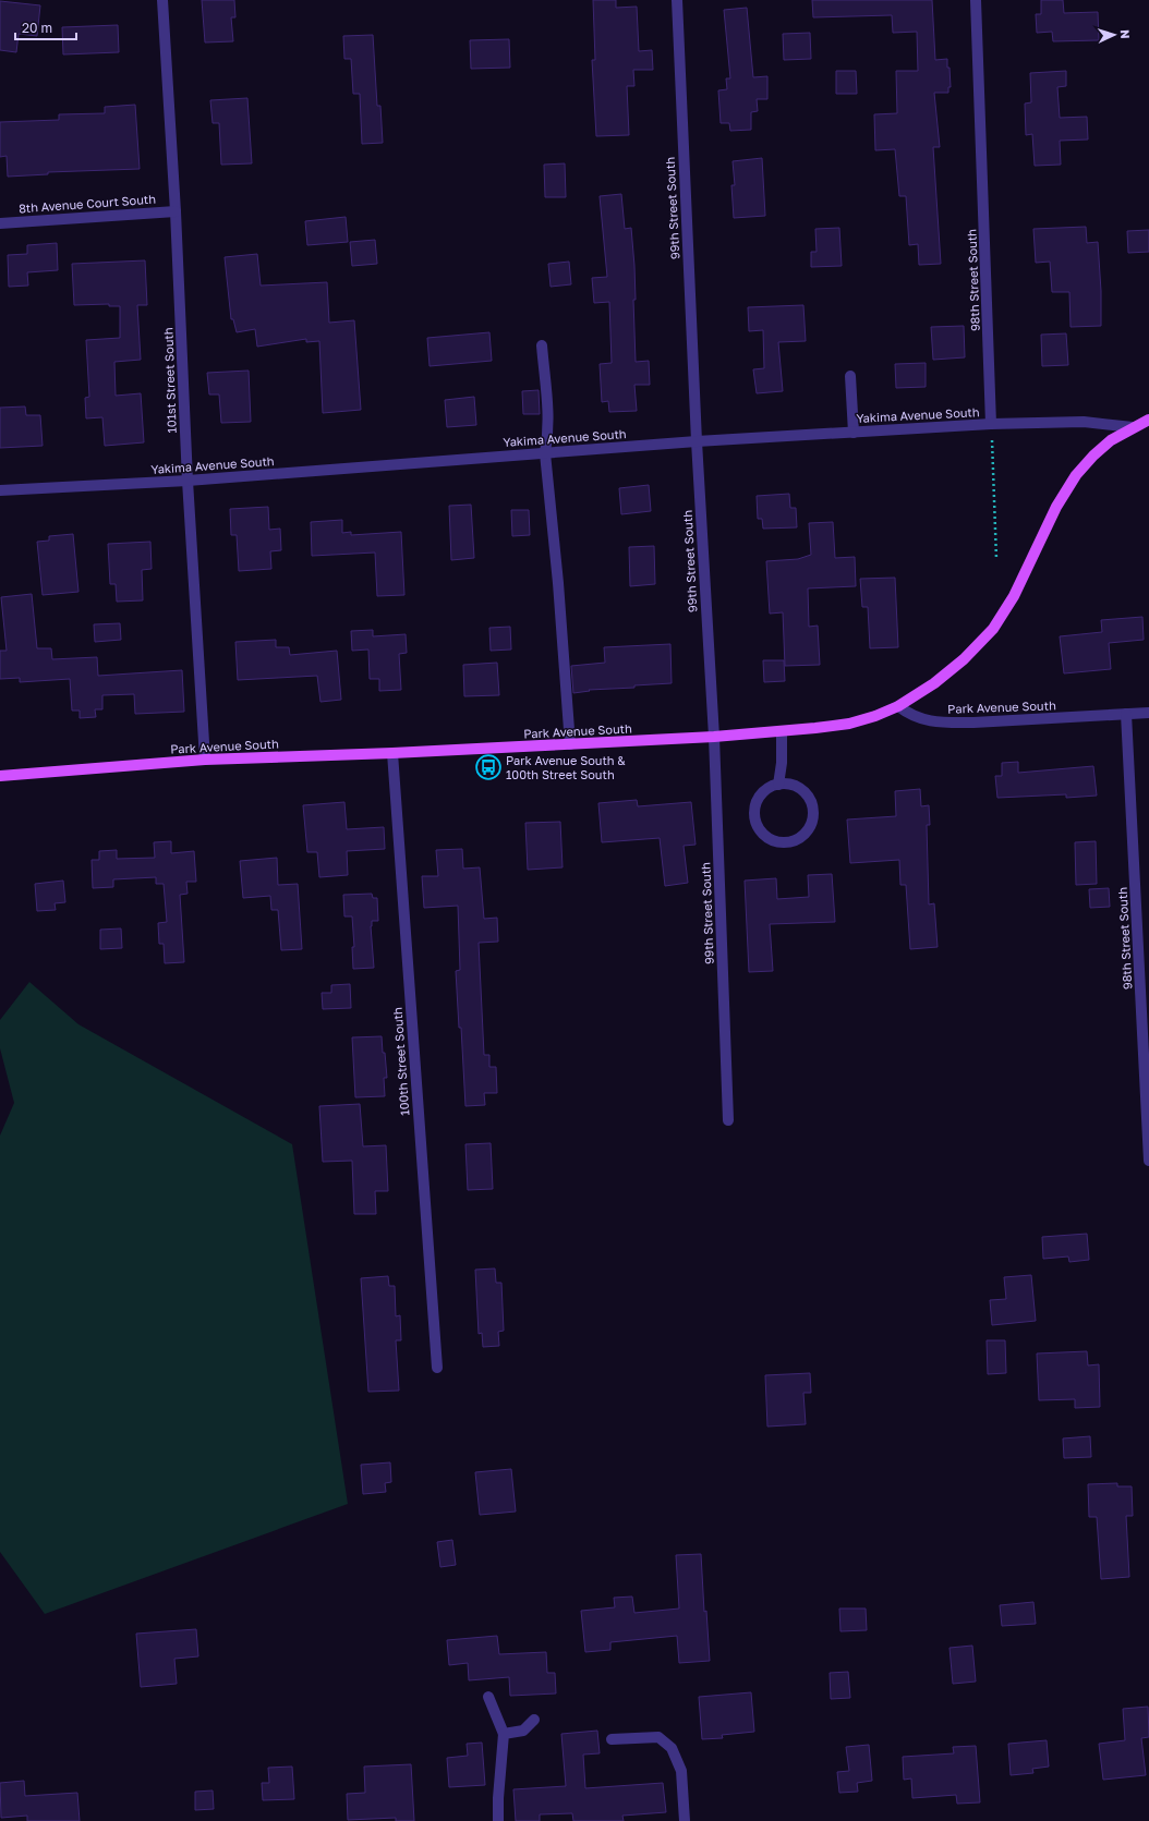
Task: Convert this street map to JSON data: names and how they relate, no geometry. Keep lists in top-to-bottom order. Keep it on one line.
{"streets":{"main road":["Yakima Avenue South","Park Avenue South"],"street":["8th Avenue Court South","99th Street South","98th Street South","101st Street South","100th Street South"]},"crossings":[["8th Avenue Court South","101st Street South"],["99th Street South","Yakima Avenue South"],["99th Street South","Park Avenue South"],["98th Street South","Yakima Avenue South"],["98th Street South","Park Avenue South"],["101st Street South","Yakima Avenue South"],["101st Street South","Park Avenue South"],["Yakima Avenue South","Park Avenue South"],["Park Avenue South","100th Street South"]],"places":{"bus stop":["Park Avenue South & 100th Street South"]},"scale_bar":"20 m","north":"right"}
